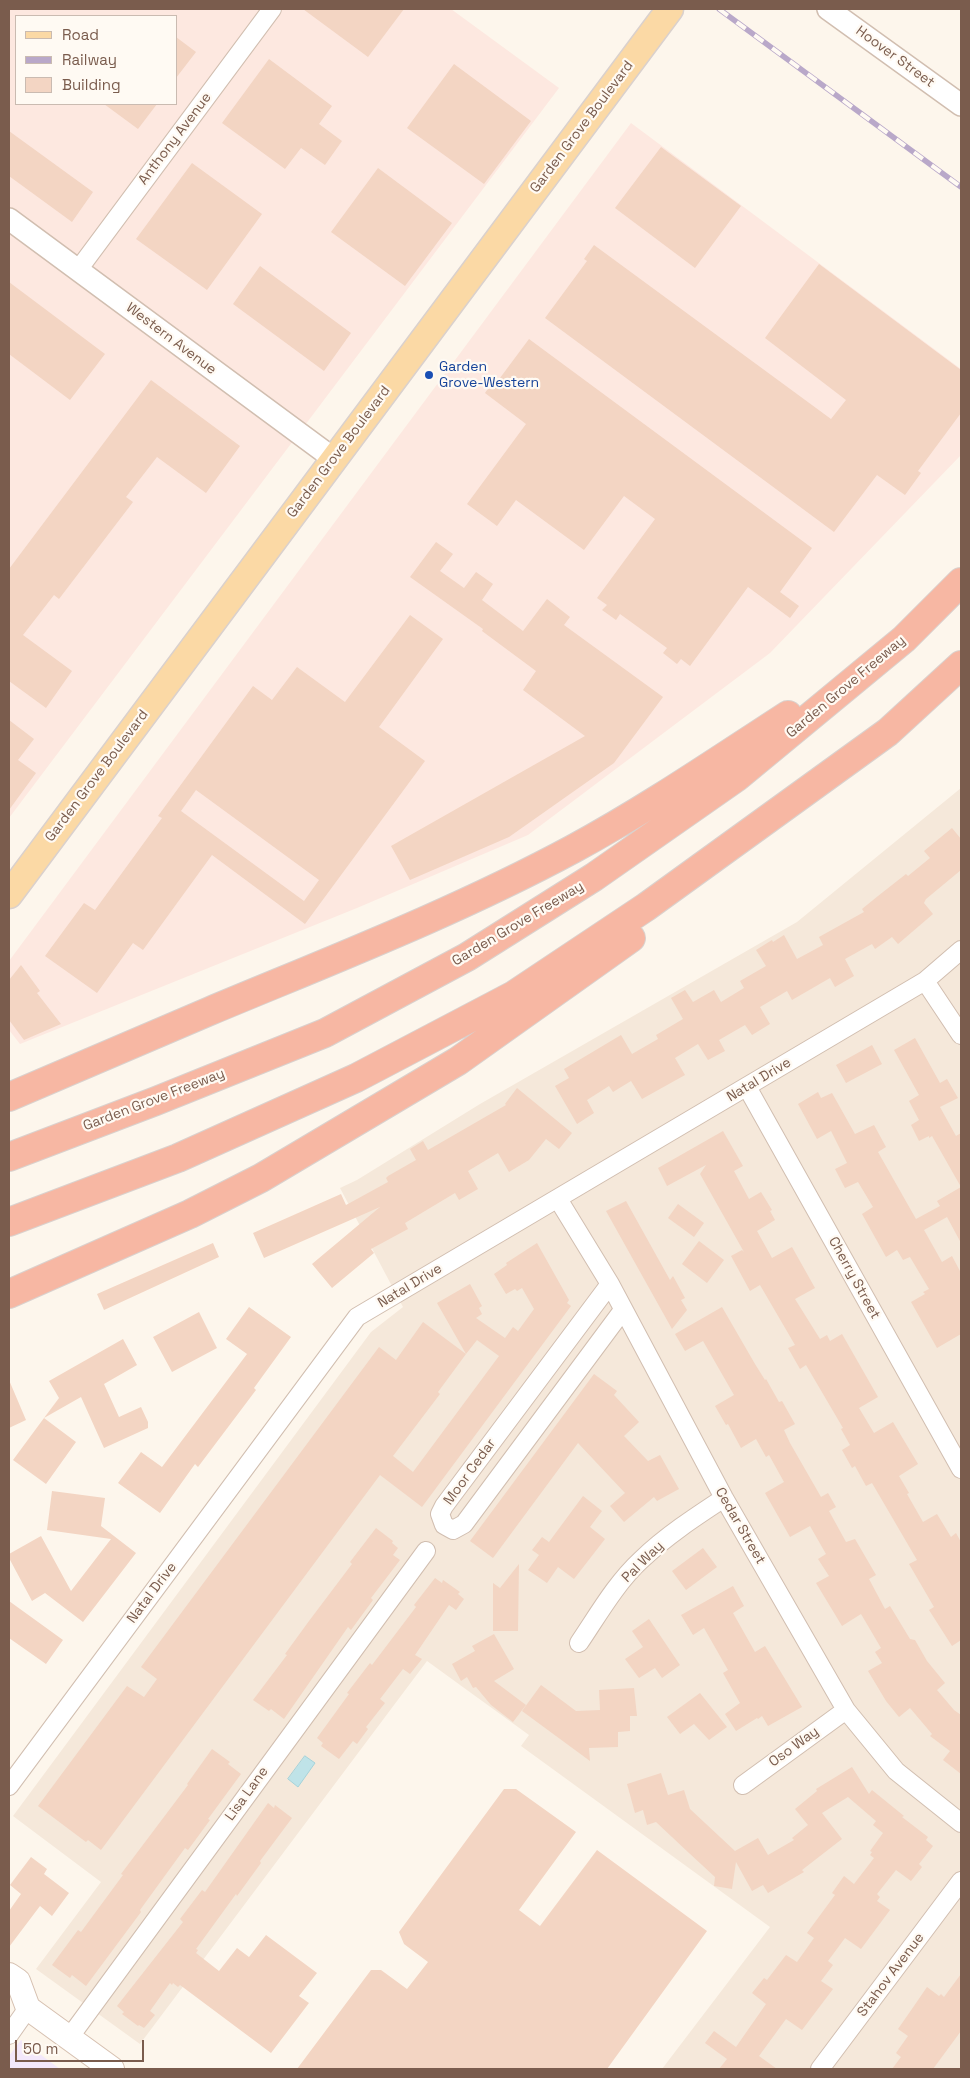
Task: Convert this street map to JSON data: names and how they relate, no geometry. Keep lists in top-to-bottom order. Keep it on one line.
{"streets":{"highway":["Garden Grove Freeway"],"main road":["Garden Grove Boulevard"],"street":["Hoover Street","Anthony Avenue","Western Avenue","Natal Drive","Cherry Street","Moor Cedar","Cedar Street","Pal Way","Oso Way","Lisa Lane","Stahov Avenue"]},"crossings":[["Garden Grove Boulevard","Western Avenue"],["Anthony Avenue","Western Avenue"],["Natal Drive","Cherry Street"],["Natal Drive","Cedar Street"],["Moor Cedar","Cedar Street"],["Cedar Street","Pal Way"],["Cedar Street","Oso Way"]],"places":["Garden Grove-Western"],"legend":["Road","Railway","Building"],"scale_bar":"50 m"}
